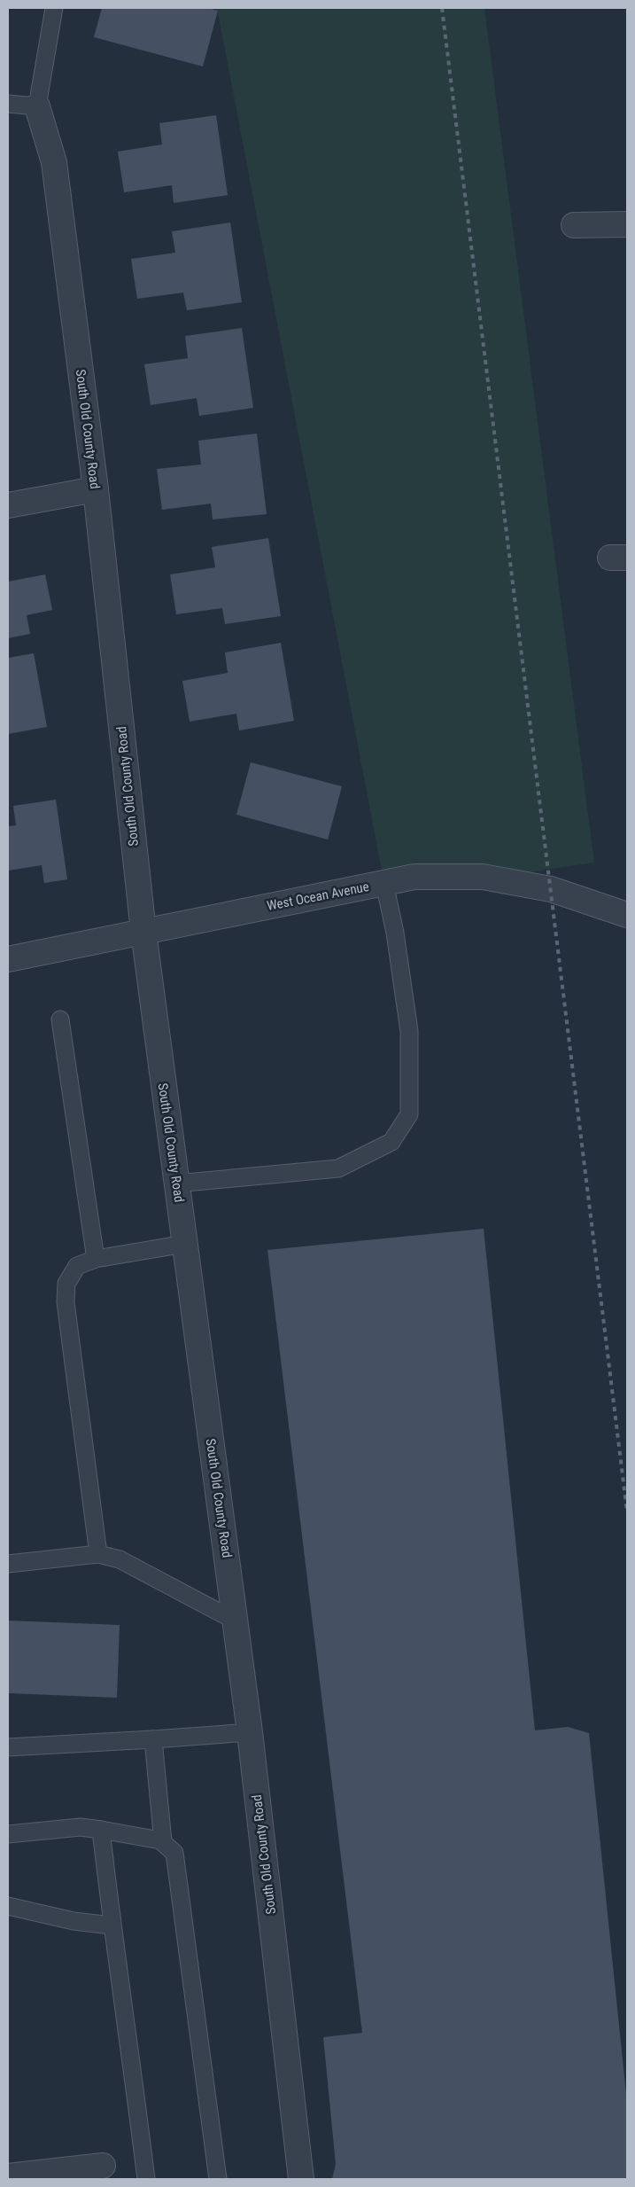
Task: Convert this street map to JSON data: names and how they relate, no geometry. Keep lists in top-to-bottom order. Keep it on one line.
{"streets":{"street":["South Old County Road","West Ocean Avenue"]},"crossings":[["South Old County Road","West Ocean Avenue"]]}
